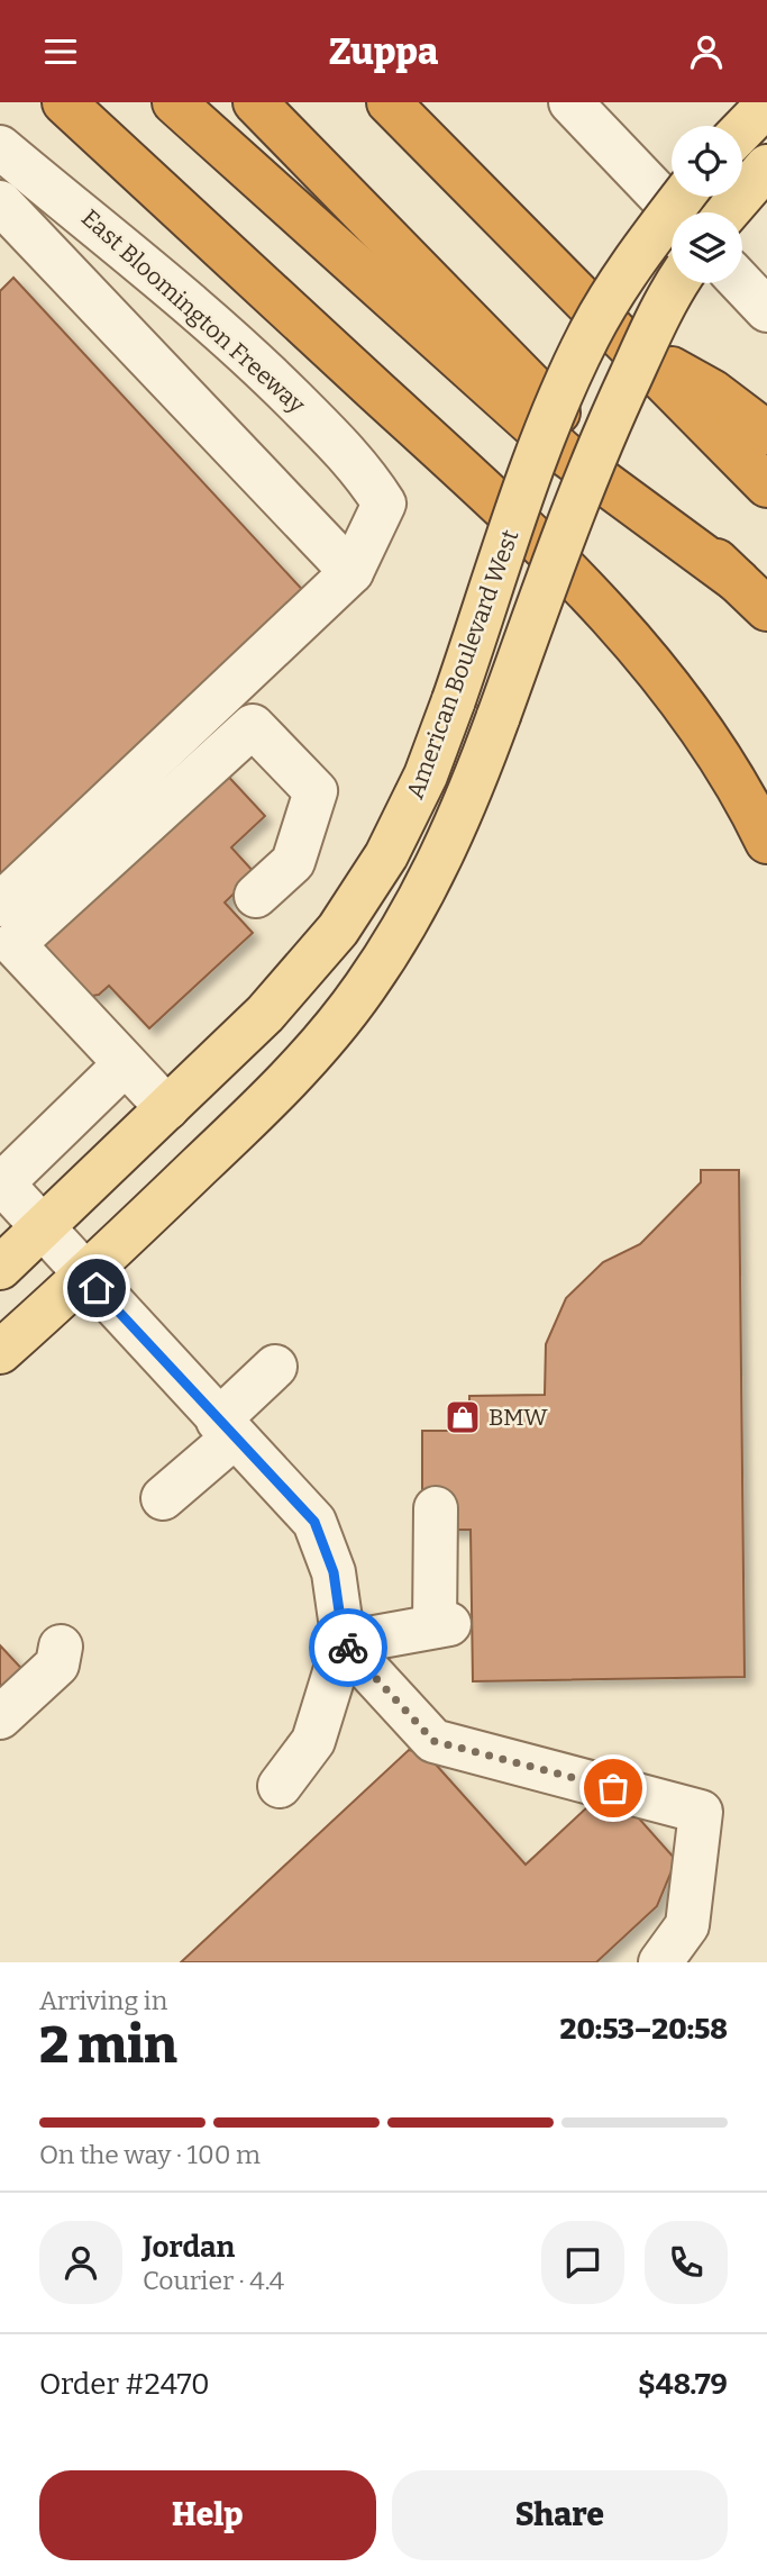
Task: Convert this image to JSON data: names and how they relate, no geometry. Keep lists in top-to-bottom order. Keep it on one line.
{"streets":{"main road":["American Boulevard West"],"street":["East Bloomington Freeway"]},"places":{"shop":["BMW"]},"page":{"header":"Zuppa","heading":["2 min","Arriving in","20:53–20:58"],"panel":["Jordan","Courier · 4.4","Order #2470","$48.79"],"bar":"On the way · 100 m","buttons":["Help","Share"]}}
